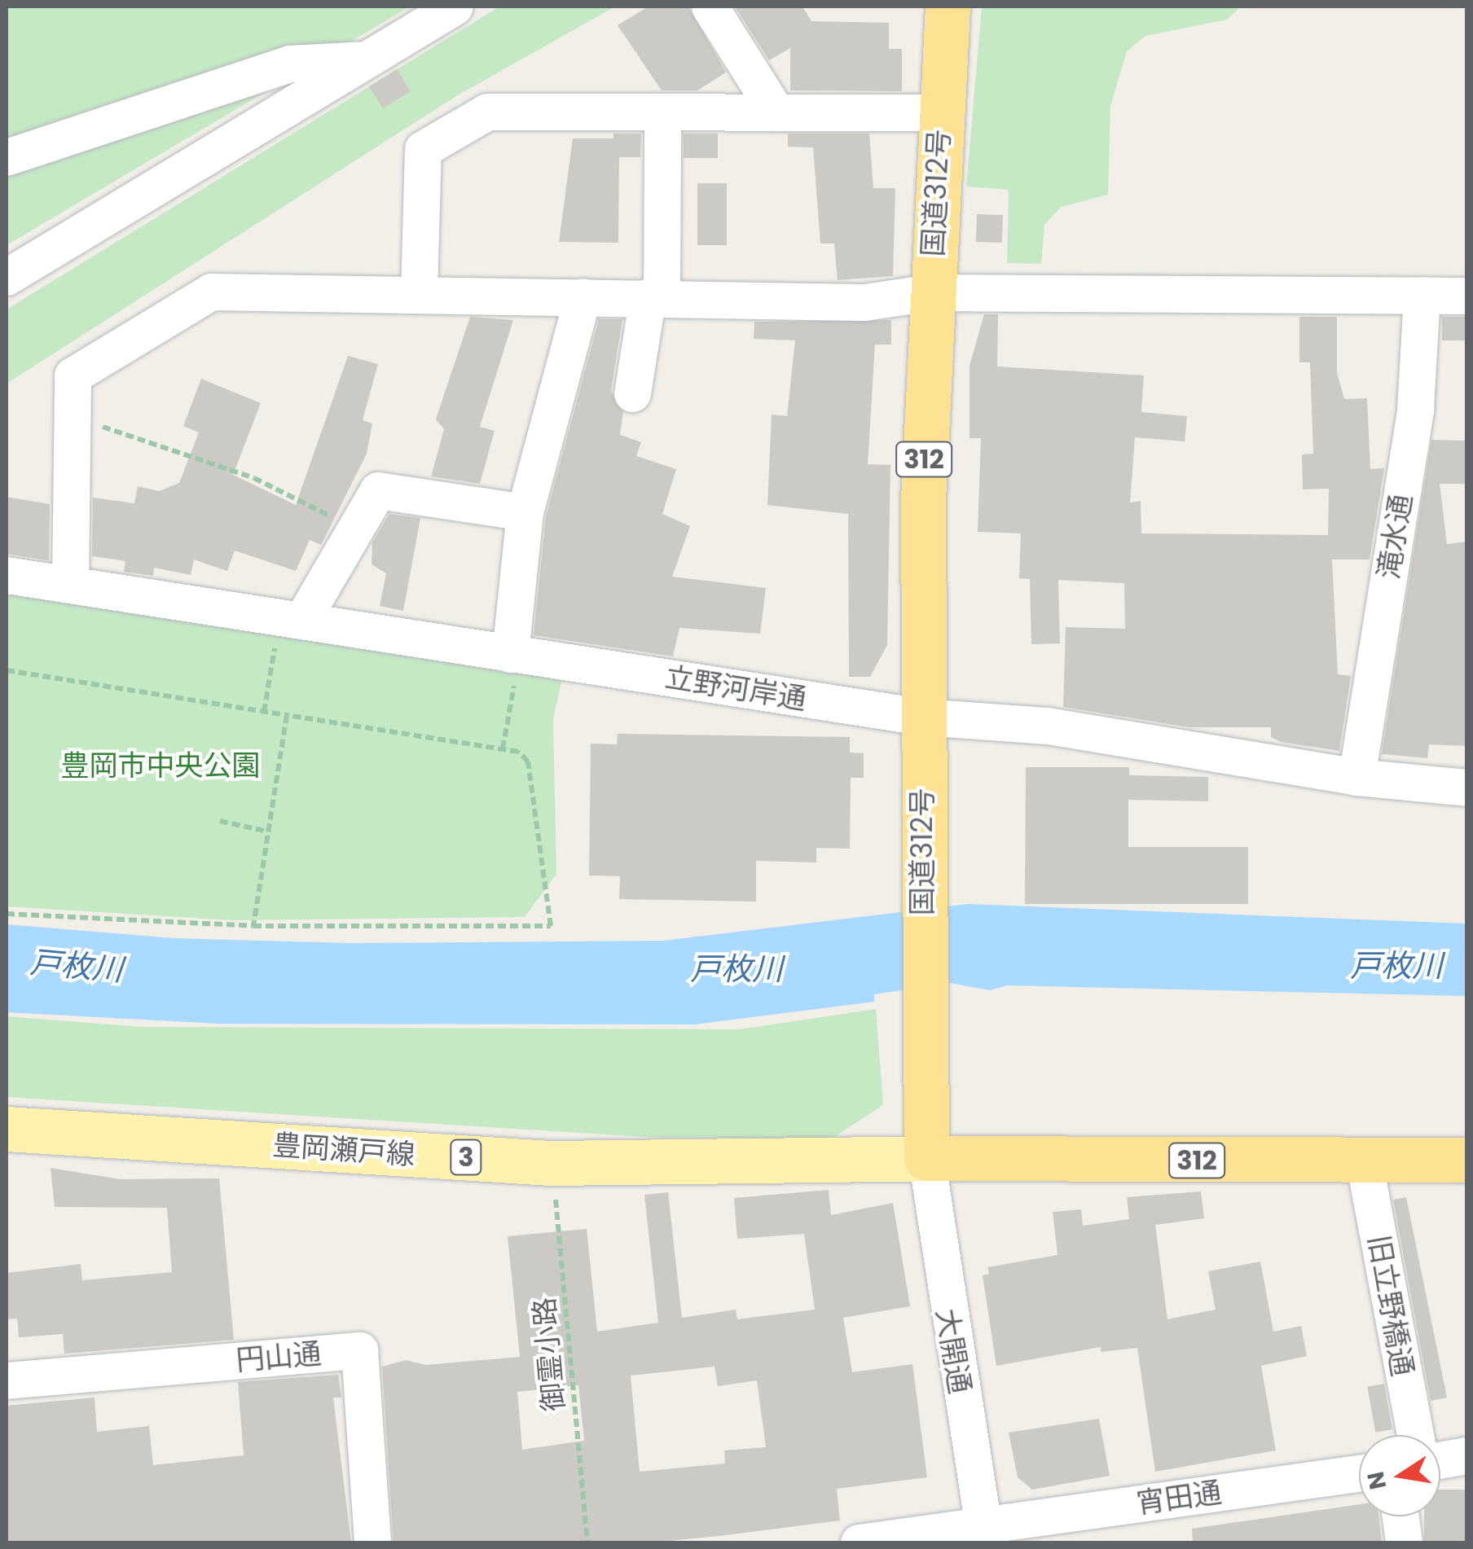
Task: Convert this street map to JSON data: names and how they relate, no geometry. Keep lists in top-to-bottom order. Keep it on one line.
{"streets":{"highway":["国道312号","312"],"main road":["豊岡瀬戸線","3"],"street":["滝水通","立野河岸通","旧立野橋通","大開通","円山通","宵田通"],"path":["御霊小路"]},"crossings":[["国道312号","312"],["国道312号","立野河岸通"],["国道312号","豊岡瀬戸線"],["国道312号","大開通"],["312","豊岡瀬戸線"],["312","旧立野橋通"],["312","大開通"],["滝水通","立野河岸通"],["豊岡瀬戸線","大開通"],["豊岡瀬戸線","御霊小路"],["大開通","宵田通"]],"water":["戸枚川"],"parks":["豊岡市中央公園"],"north":"left"}
